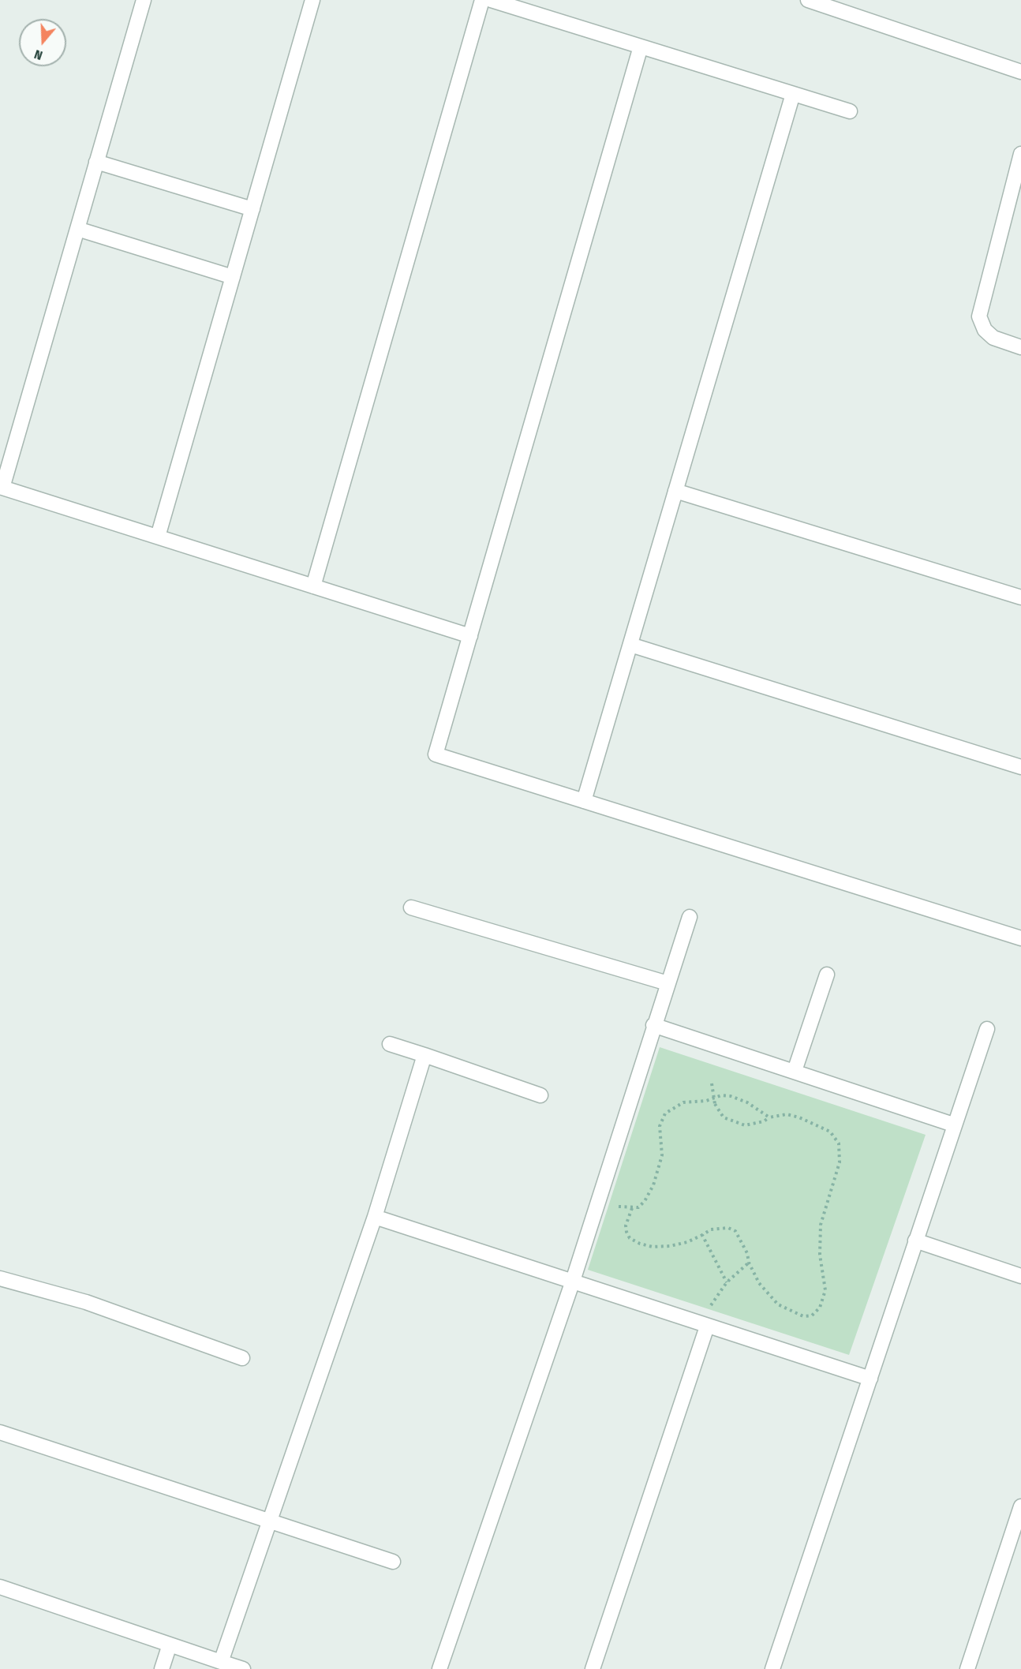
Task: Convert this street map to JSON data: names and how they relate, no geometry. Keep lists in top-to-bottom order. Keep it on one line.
{"north":"bottom"}
